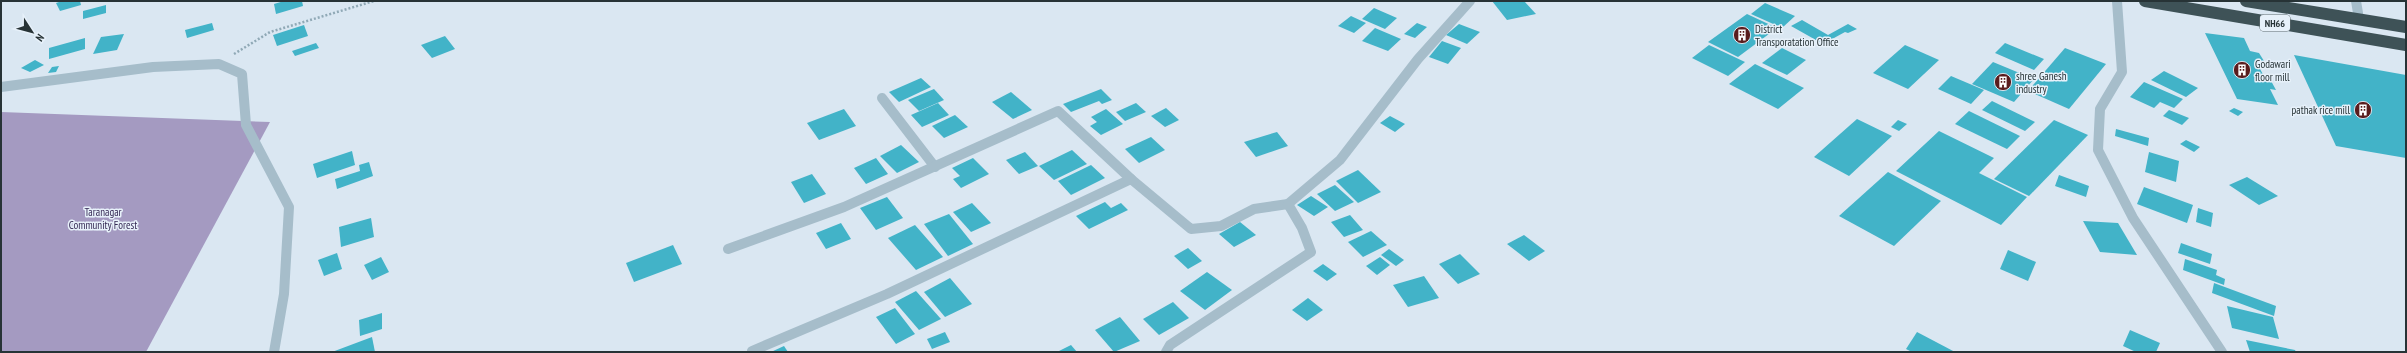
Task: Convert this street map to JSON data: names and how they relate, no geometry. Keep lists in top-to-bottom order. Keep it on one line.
{"streets":{"highway":["NH66"]},"parks":["Taranagar Community Forest"],"places":{"building":["District Transporatation Office","Godawari floor mill","shree Ganesh industry","pathak rice mill"]},"north":"bottom right"}
